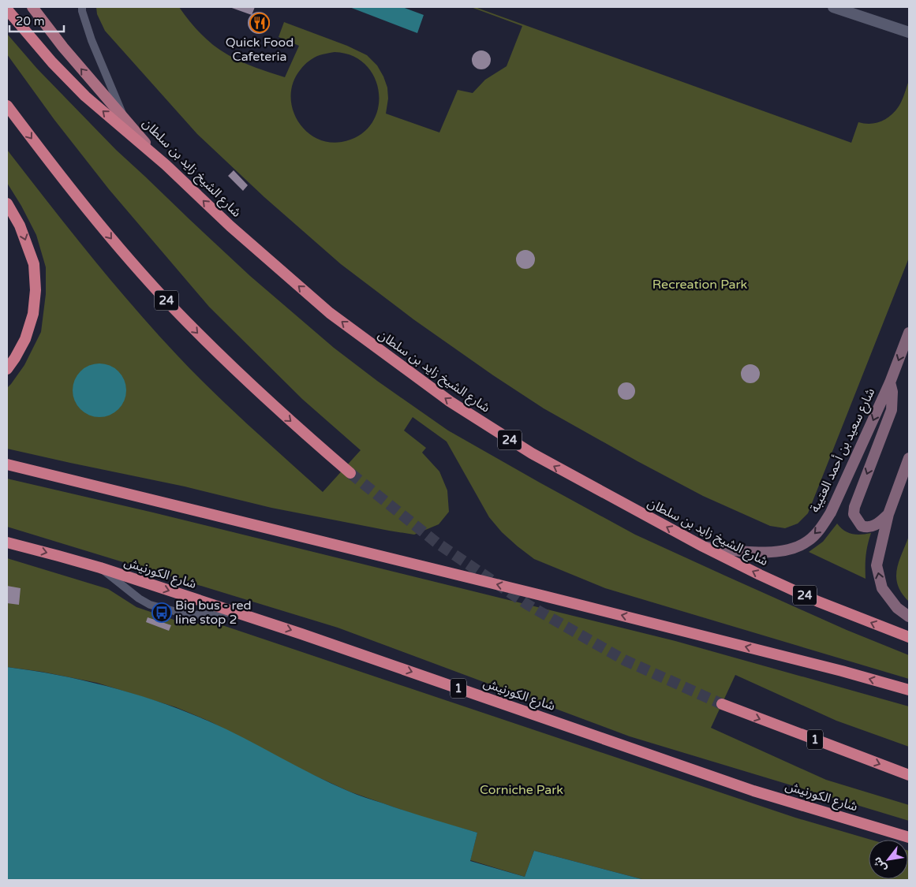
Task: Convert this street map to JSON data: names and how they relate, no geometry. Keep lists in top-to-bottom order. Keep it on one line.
{"streets":{"highway":["شارع الشيخ زايد بن سلطان","24","شارع الكورنيش","1"],"main road":["شارع سعيد بن أحمد العتيبة"]},"crossings":[["شارع الشيخ زايد بن سلطان","شارع سعيد بن أحمد العتيبة"]],"one_way":["شارع الشيخ زايد بن سلطان","شارع سعيد بن أحمد العتيبة"],"parks":["Recreation Park","Corniche Park"],"places":{"restaurant":["Quick Food Cafeteria"],"bus stop":["Big bus - red line stop 2"]},"scale_bar":"20 m","north":"bottom left"}
